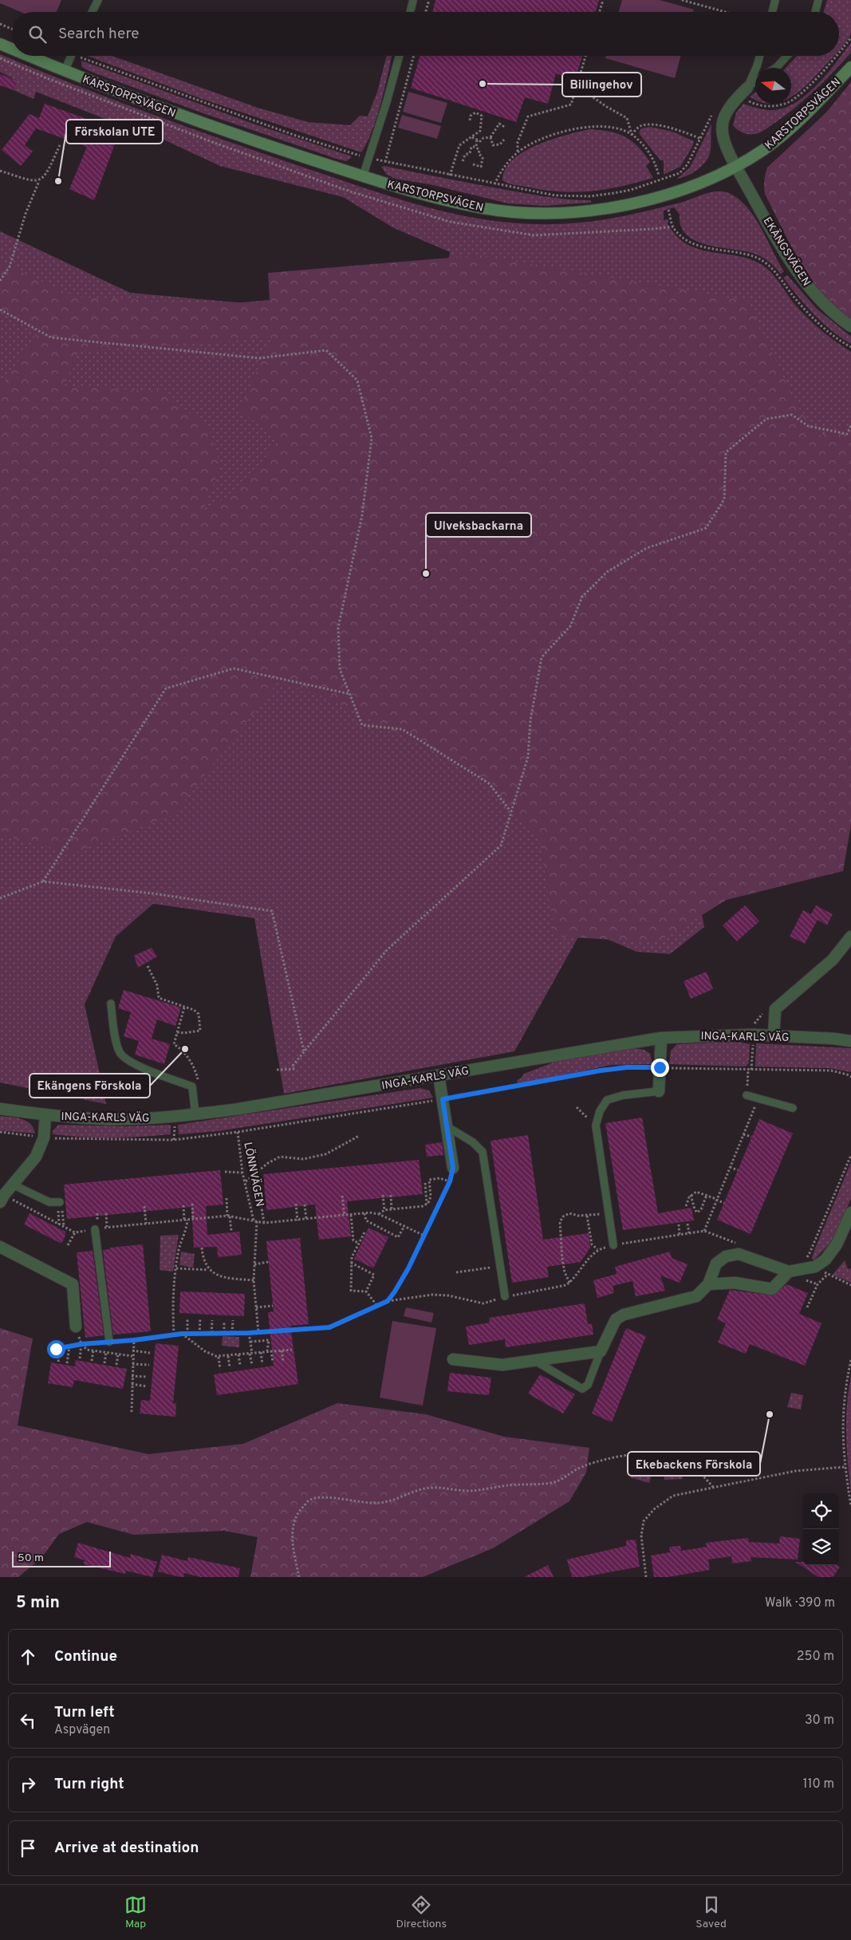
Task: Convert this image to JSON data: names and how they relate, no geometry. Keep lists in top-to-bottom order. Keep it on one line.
{"streets":{"main road":["KARSTORPSVÄGEN"],"street":["EKÄNGSVÄGEN","INGA-KARLS VÄG"],"path":["LÖNNVÄGEN"]},"crossings":[["KARSTORPSVÄGEN","EKÄNGSVÄGEN"]],"places":["Billingehov","Förskolan UTE","Ulveksbackarna","Ekängens Förskola","Ekebackens Förskola"],"scale_bar":"50 m","north":"left","page":{"search":"Search here","scale":"50 m","heading":["5 min","Walk · 390 m"],"list":[["Continue","250 m"],["Turn left","Aspvägen","30 m"],["Turn right","110 m"],"Arrive at destination"],"nav":["Map","Directions","Saved"]}}
